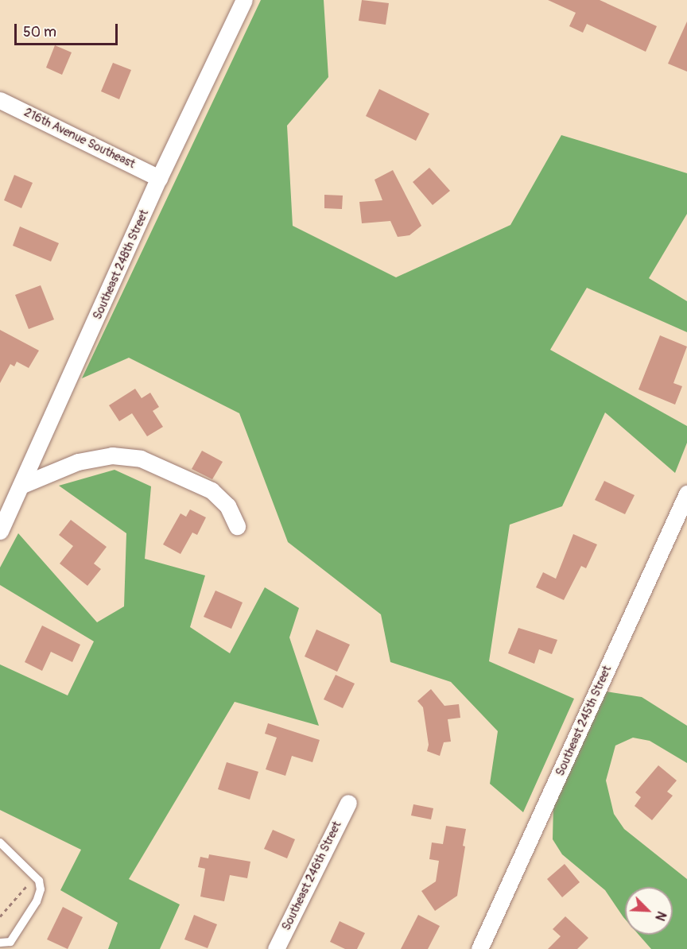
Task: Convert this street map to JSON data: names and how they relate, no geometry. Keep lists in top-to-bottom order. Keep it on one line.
{"streets":{"street":["216th Avenue Southeast","Southeast 248th Street","Southeast 245th Street","Southeast 246th Street"]},"crossings":[["216th Avenue Southeast","Southeast 248th Street"]],"scale_bar":"50 m","north":"bottom right"}
